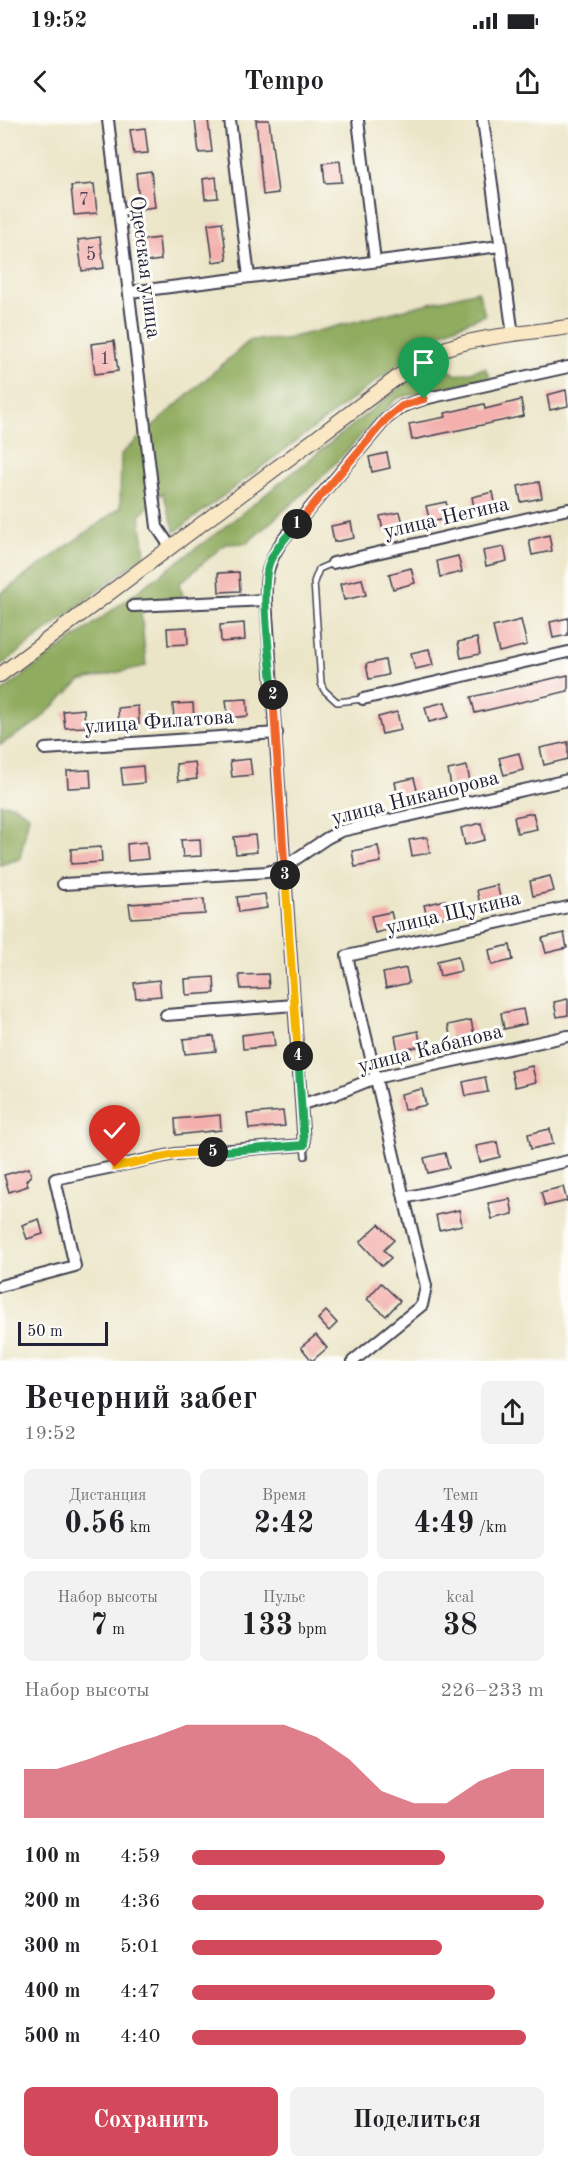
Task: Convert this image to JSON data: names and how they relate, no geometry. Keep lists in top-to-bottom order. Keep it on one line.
{"streets":{"street":["Одесская улица","улица Негина","улица Филатова","улица Никанорова","улица Щукина","улица Кабанова"]},"crossings":[["улица Щукина","улица Кабанова"]],"house_numbers":["7","5","1"],"scale_bar":"50 m","page":{"status":"19:52","header":"Tempo","pins":["1","2","3","4","5"],"scale":"50 m","heading":["Вечерний забег","19:52"],"stats":[["Дистанция","0.56 km"],["Время","2:42"],["Темп","4:49 /km"],["Набор высоты","7 m"],["Пульс","133 bpm"],["kcal","38"]],"chart":["Набор высоты","226–233 m"],"list":[{"name":"100 m","note":"4:59"},{"name":"200 m","note":"4:36"},{"name":"300 m","note":"5:01"},{"name":"400 m","note":"4:47"},{"name":"500 m","note":"4:40"}],"buttons":["Сохранить","Поделиться"]}}
